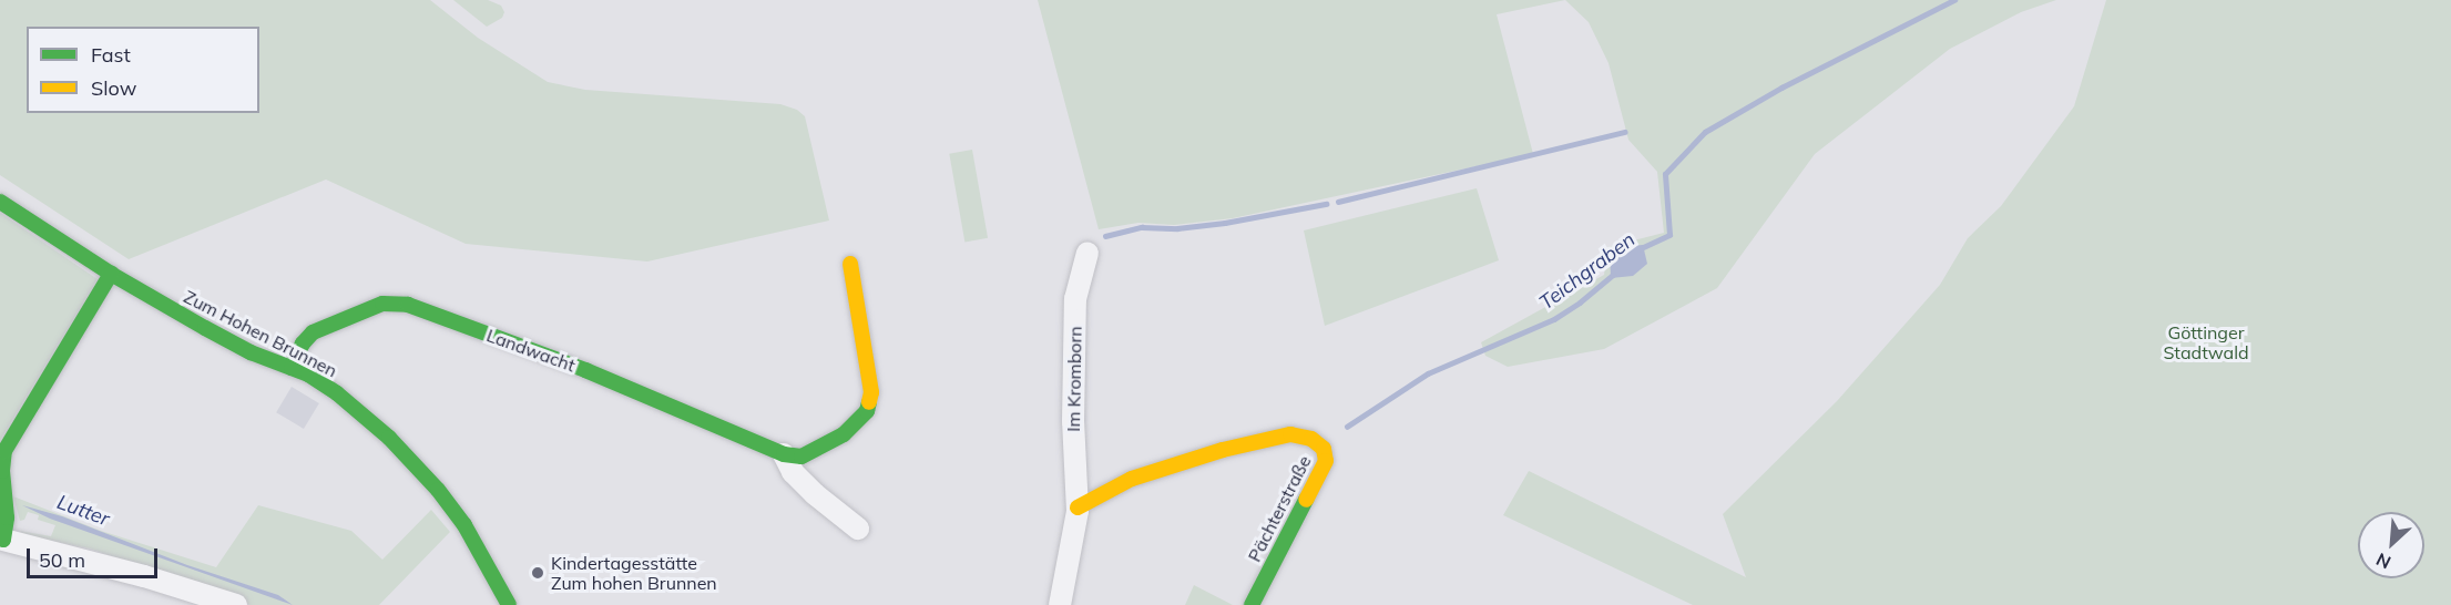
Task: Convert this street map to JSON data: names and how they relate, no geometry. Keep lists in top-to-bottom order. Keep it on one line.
{"streets":{"street":["Zum Hohen Brunnen","Landwacht","Im Kromborn","Pächterstraße"]},"crossings":[["Zum Hohen Brunnen","Landwacht"],["Im Kromborn","Pächterstraße"]],"water":["Teichgraben","Lutter"],"parks":["Göttinger Stadtwald"],"places":["Kindertagesstätte Zum hohen Brunnen"],"legend":["Fast","Slow"],"scale_bar":"50 m","north":"bottom left"}
